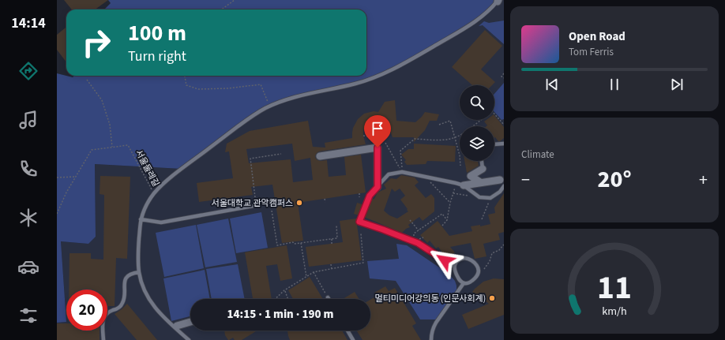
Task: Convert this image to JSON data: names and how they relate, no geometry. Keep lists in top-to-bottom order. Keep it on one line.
{"streets":{"path":["서울둘레길"]},"places":["서울대학교 관악캠퍼스","멀티미디어강의동 (인문사회계)"],"page":{"tabs":"14:14","turn":["100 m","Turn right"],"song":["Open Road","Tom Ferris"],"tile":"Climate","heat":["−","20°","+"],"limit":"20","trip":"14:15 · 1 min · 190 m","gauge":["11","km/h"]}}
